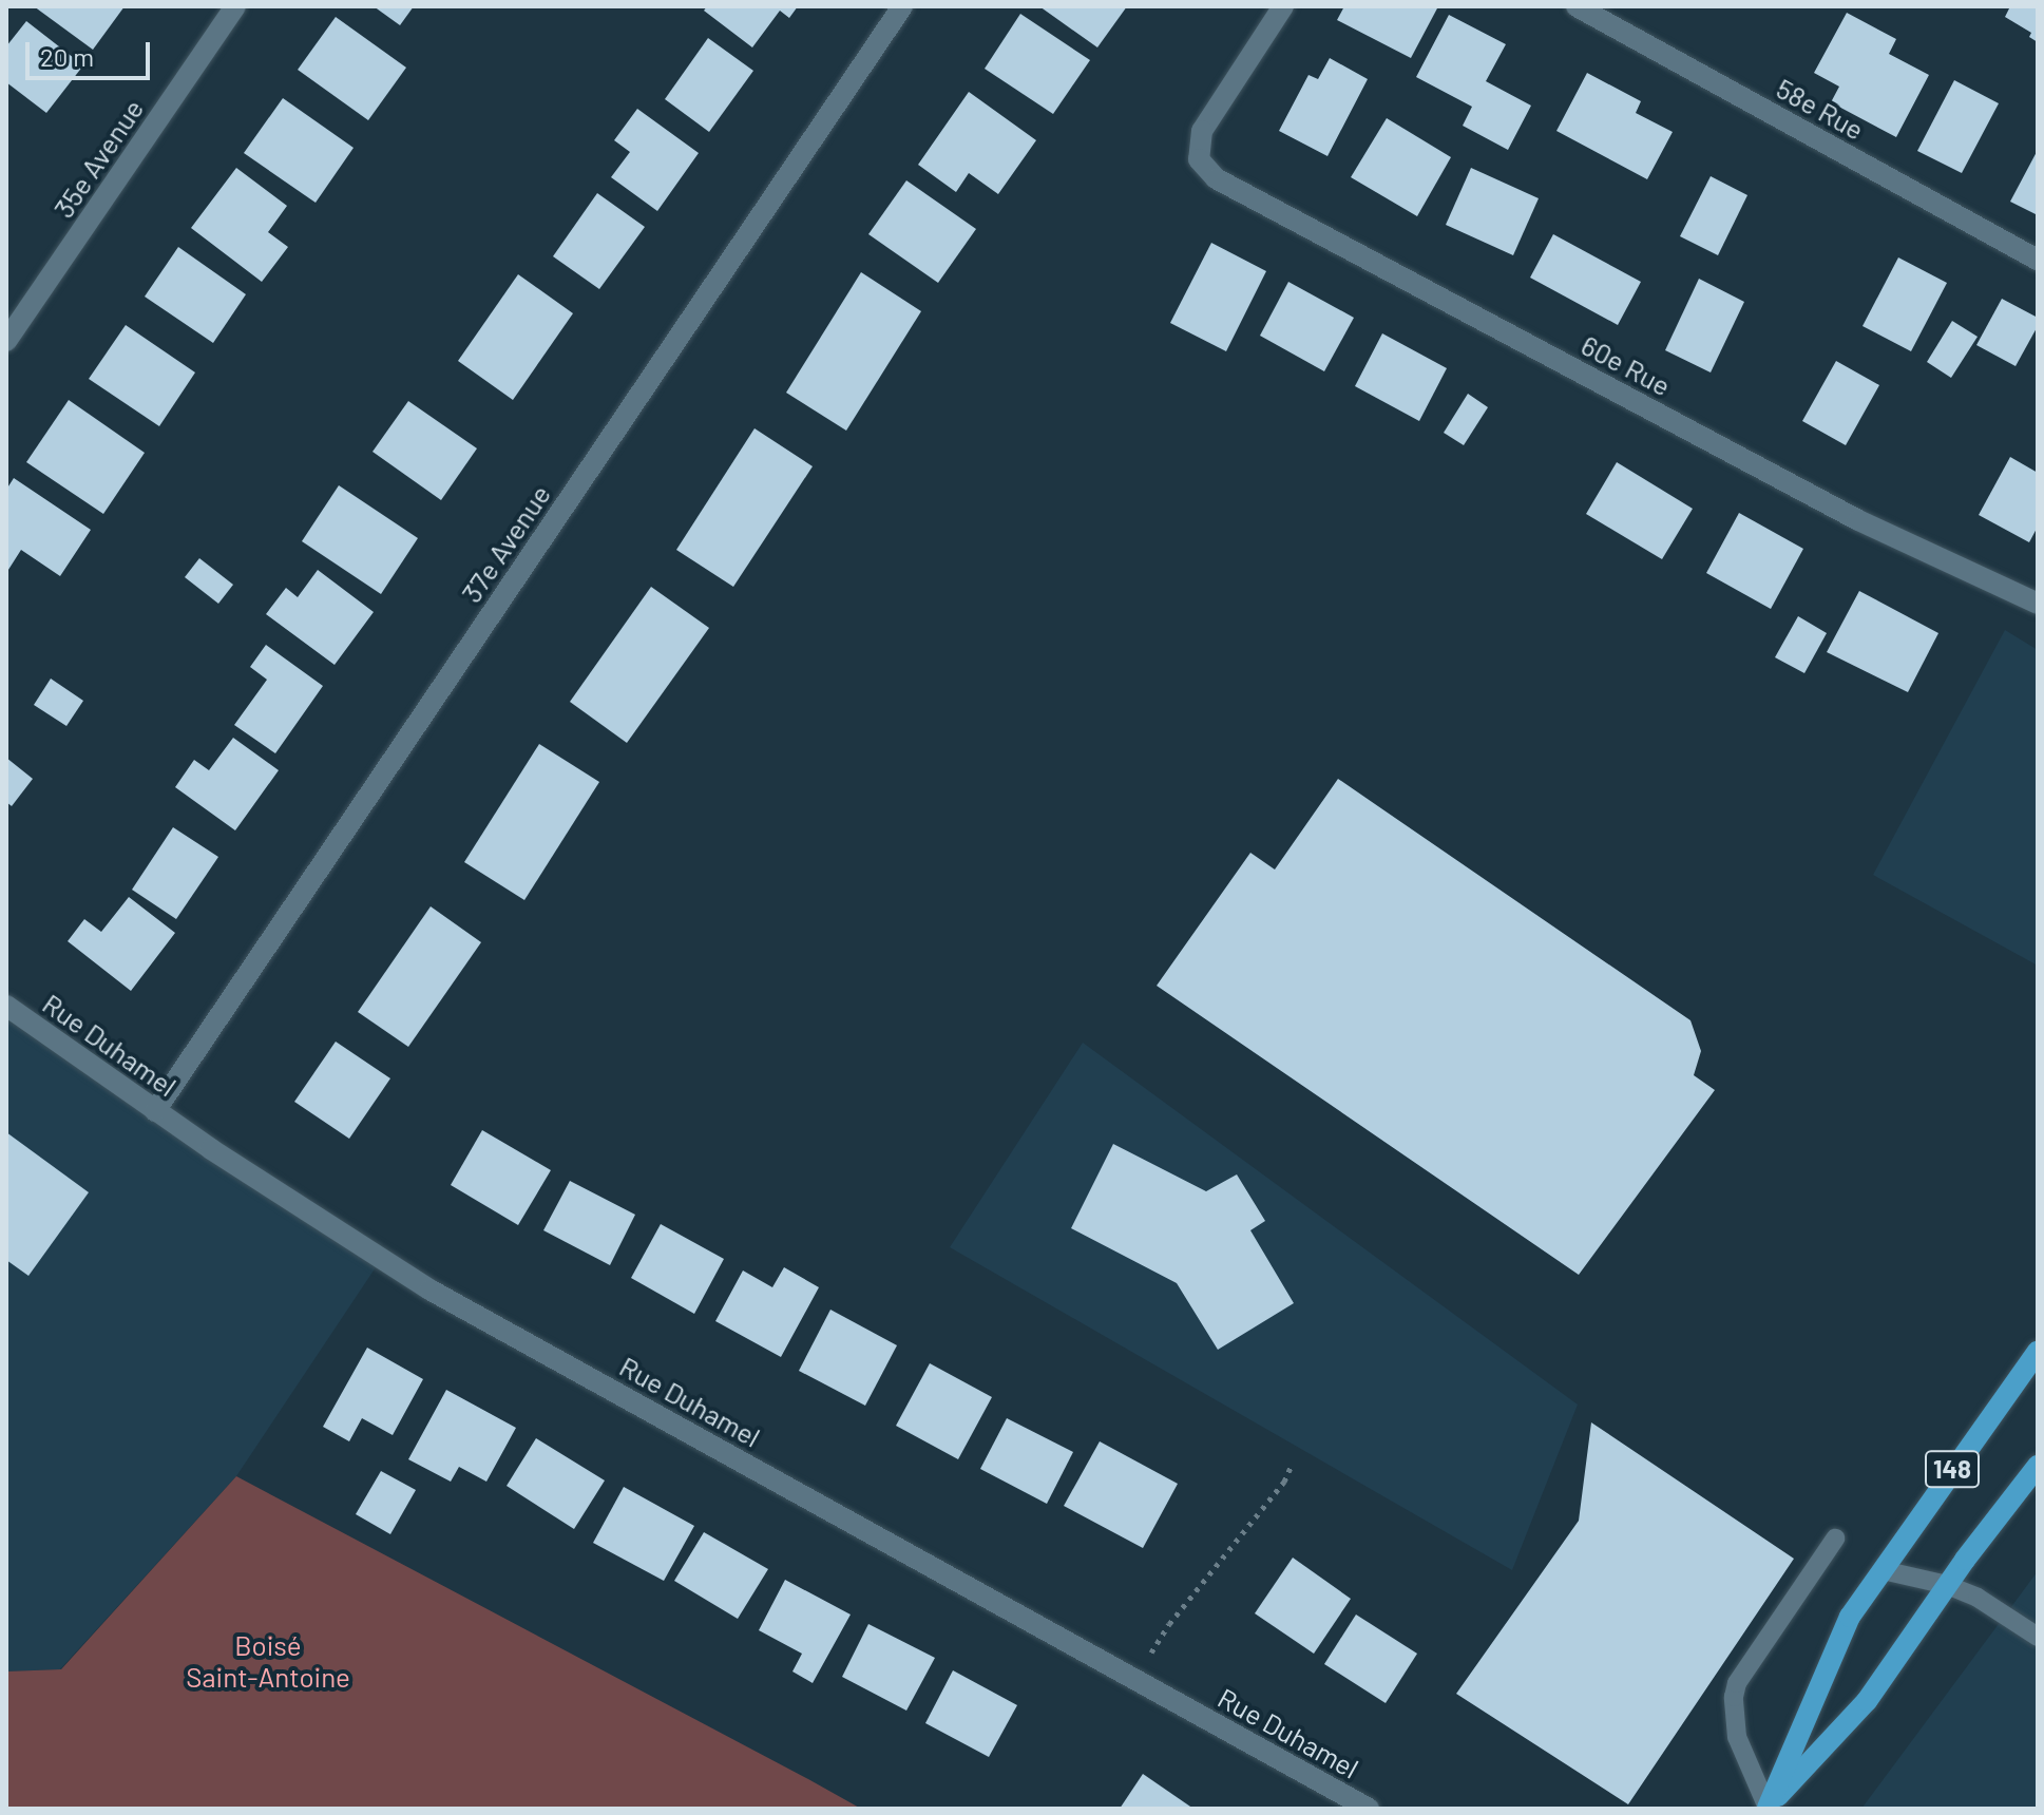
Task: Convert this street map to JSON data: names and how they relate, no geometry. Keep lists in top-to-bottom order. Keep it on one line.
{"streets":{"main road":["148"],"street":["58e Rue","35e Avenue","60e Rue","37e Avenue","Rue Duhamel"]},"crossings":[["37e Avenue","Rue Duhamel"]],"parks":["Boisé Saint-Antoine"],"scale_bar":"20 m"}
